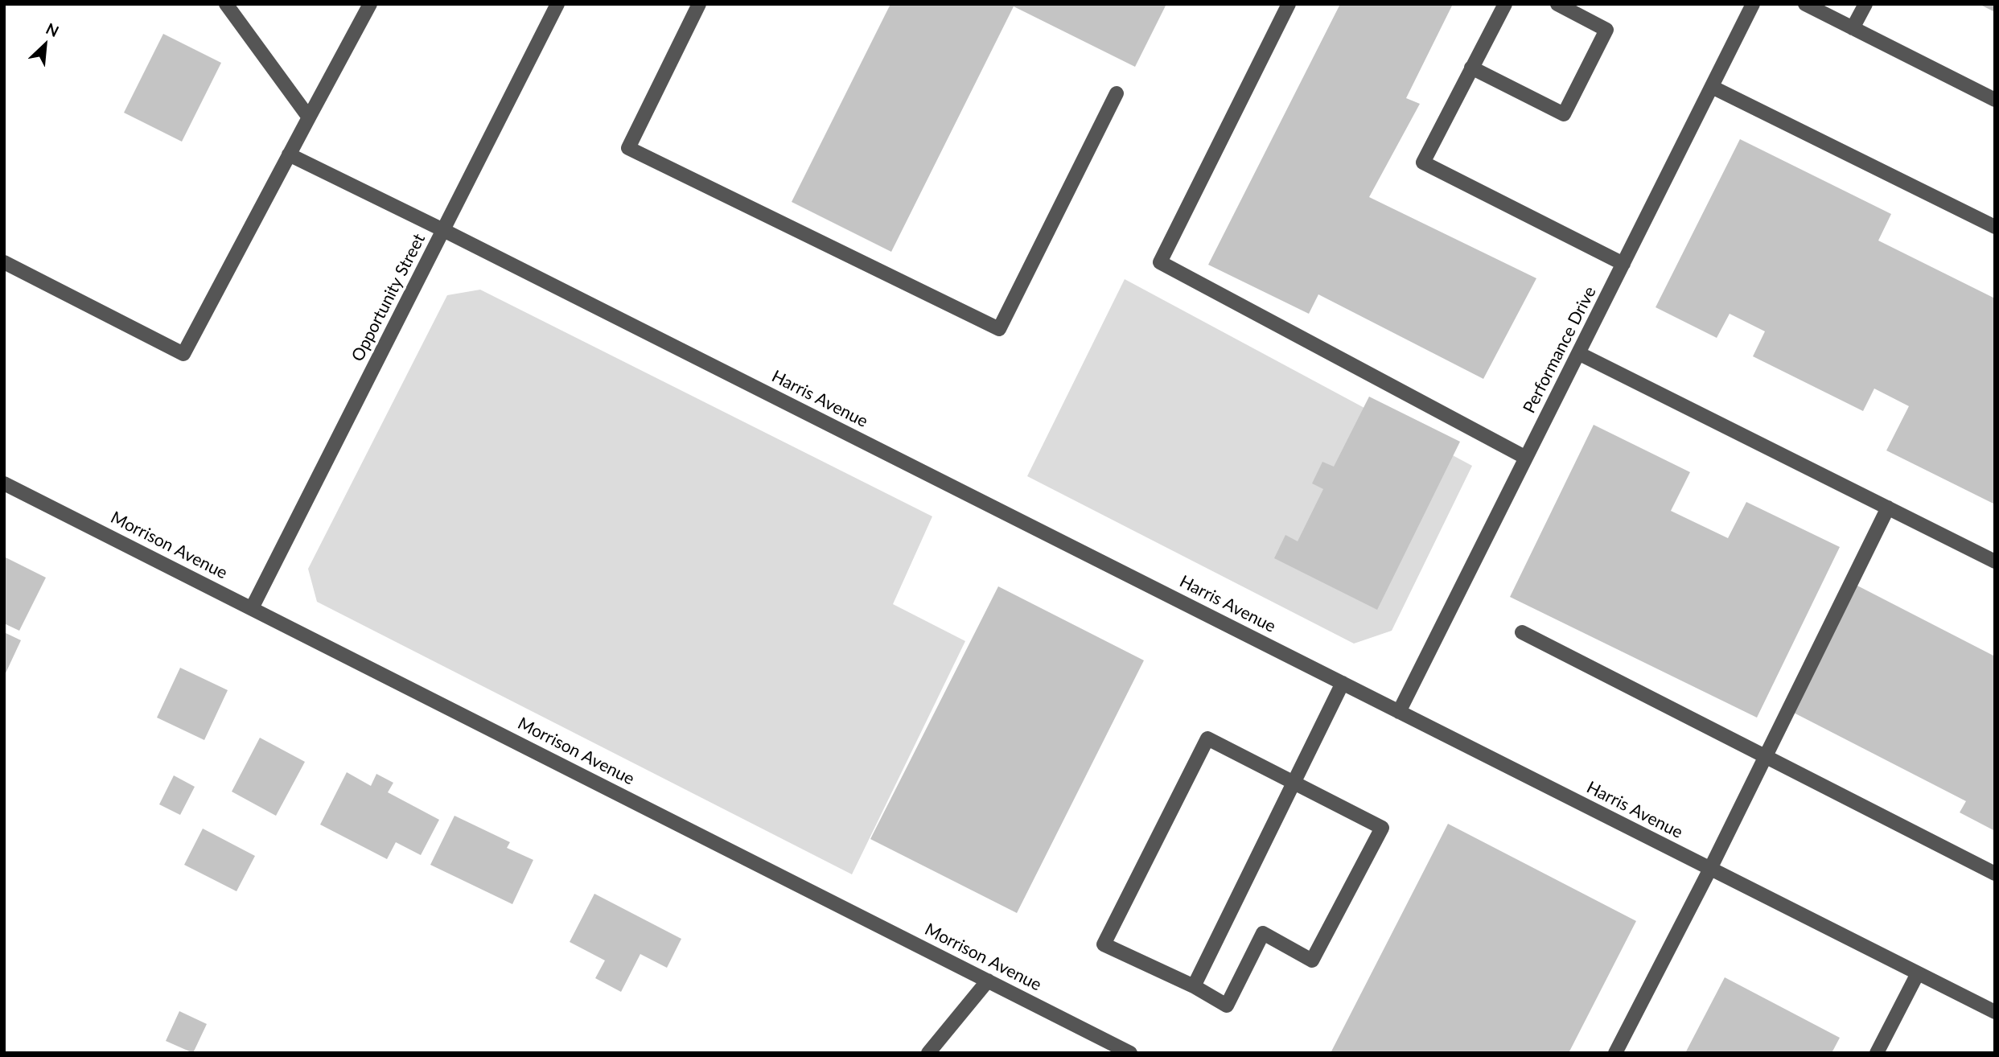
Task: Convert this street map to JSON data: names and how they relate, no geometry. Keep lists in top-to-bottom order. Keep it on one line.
{"streets":{"street":["Opportunity Street","Performance Drive","Harris Avenue","Morrison Avenue"]},"crossings":[["Opportunity Street","Harris Avenue"],["Opportunity Street","Morrison Avenue"],["Performance Drive","Harris Avenue"]],"north":"top right"}
